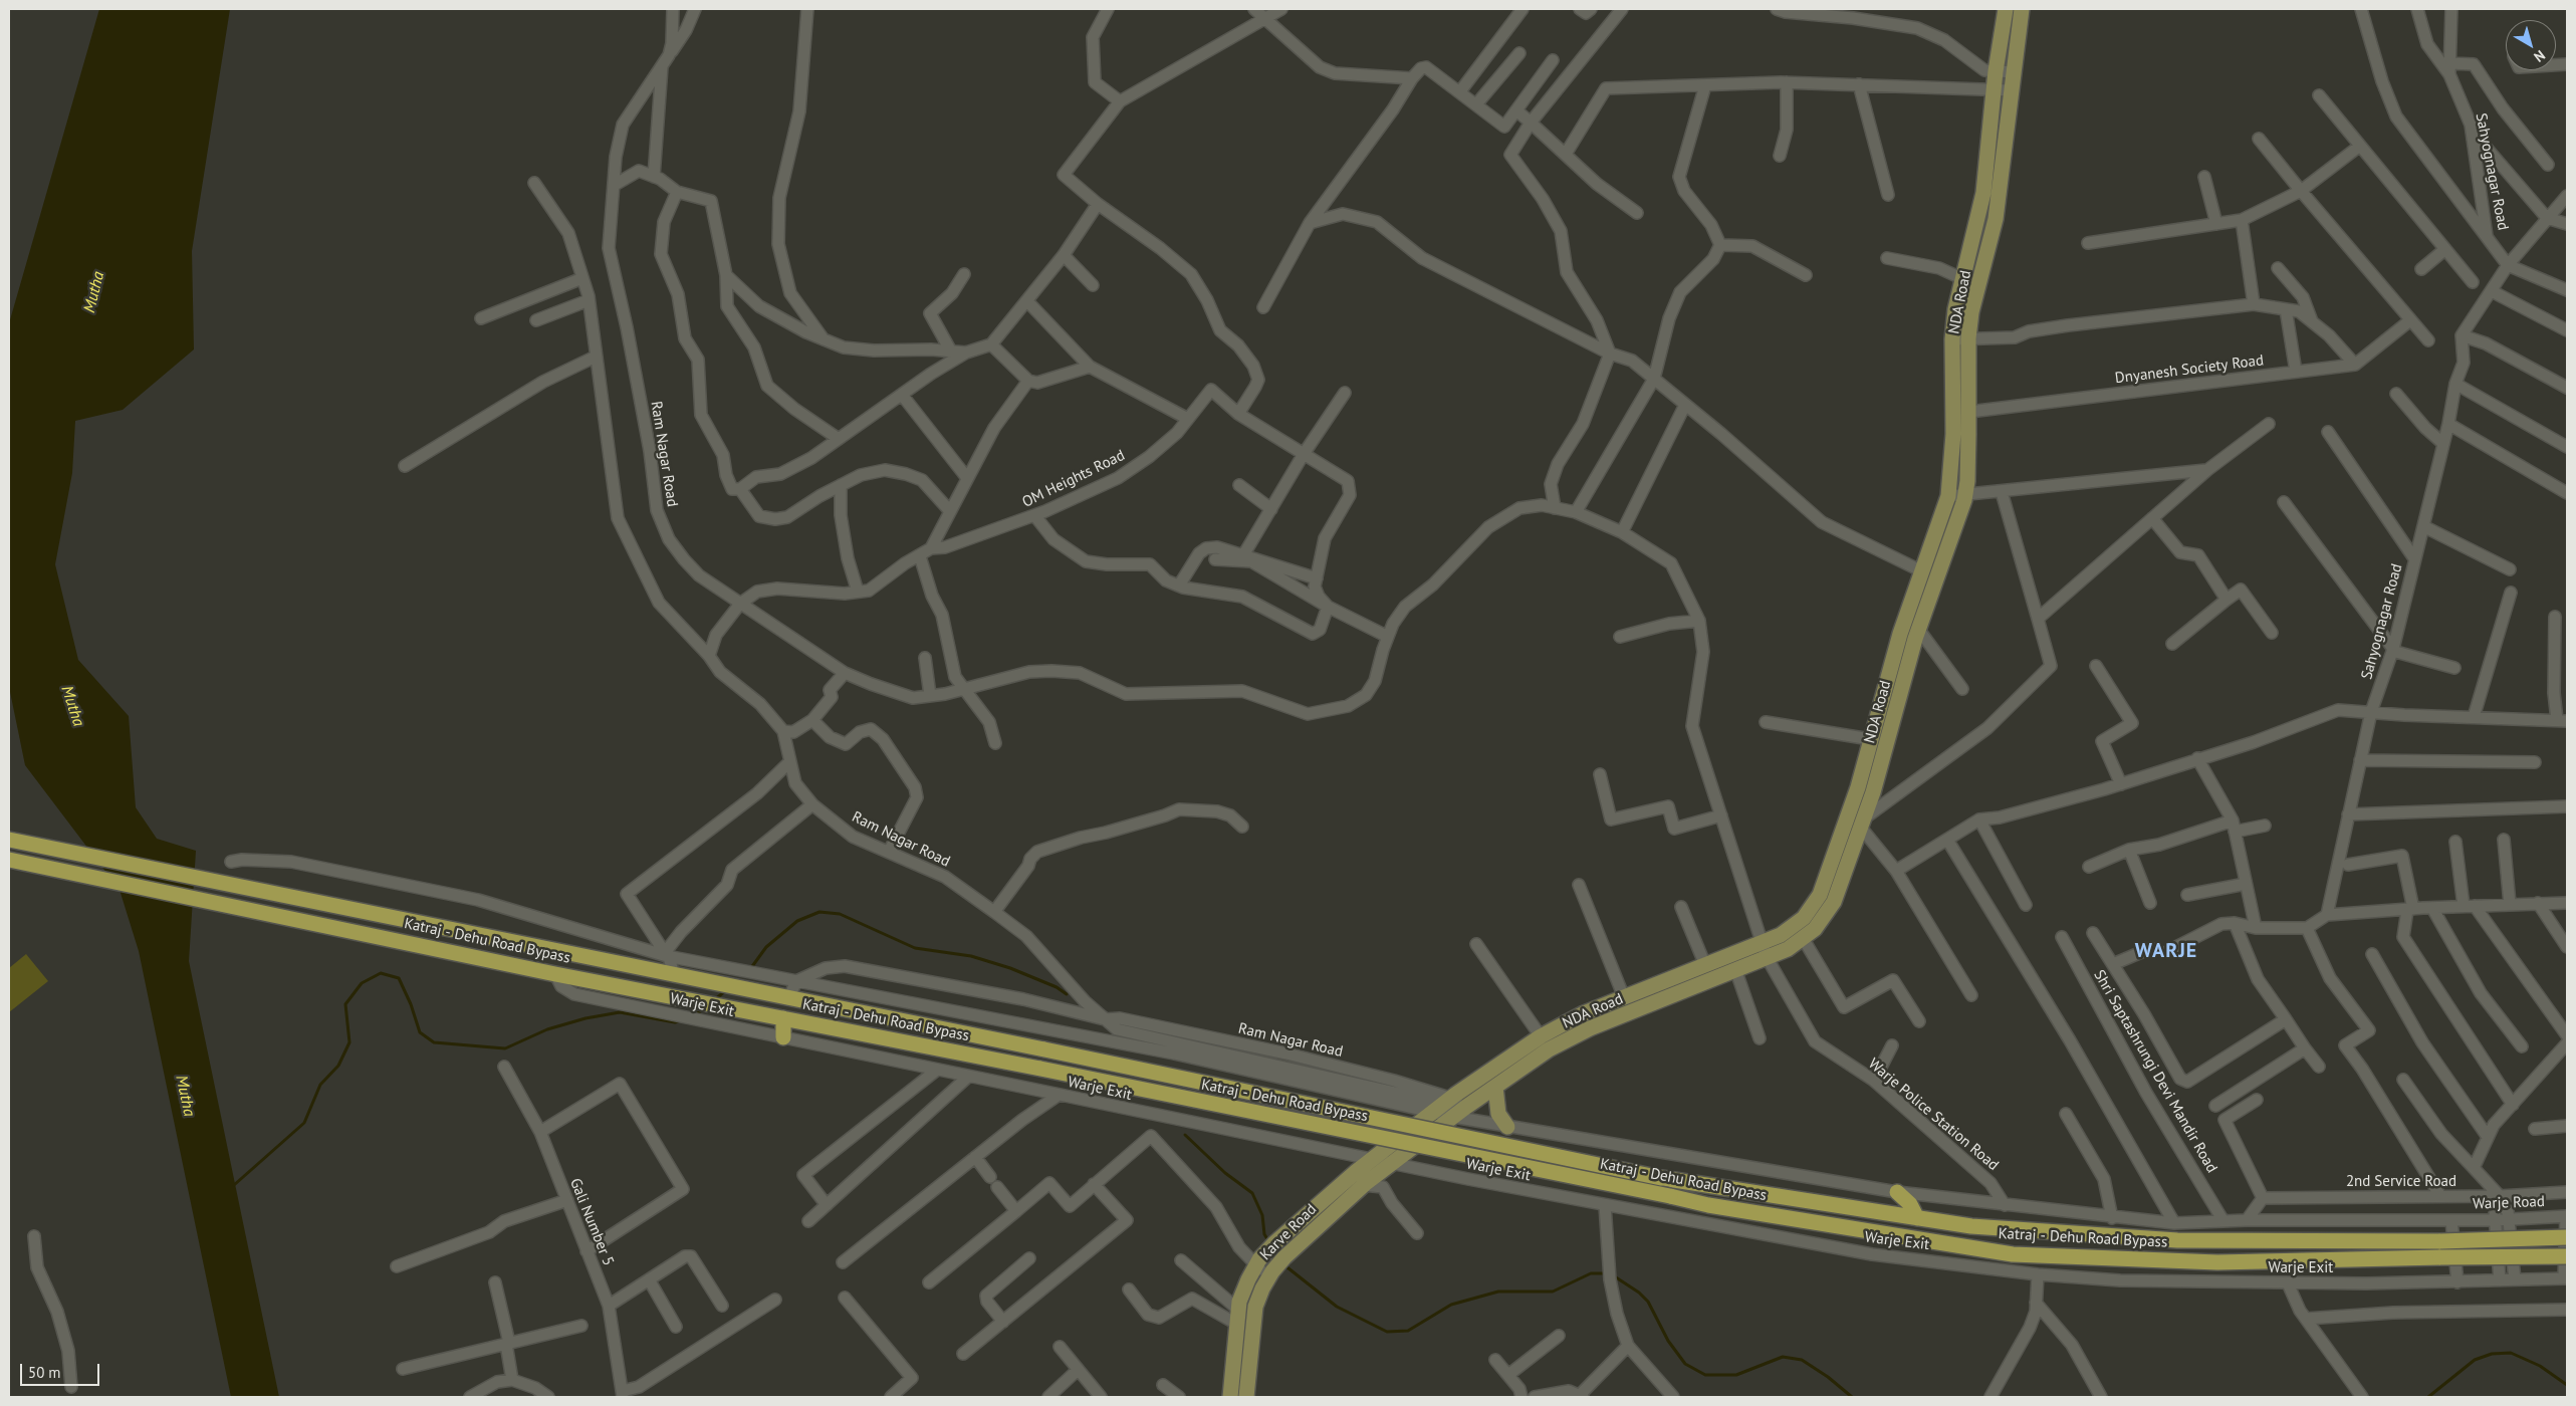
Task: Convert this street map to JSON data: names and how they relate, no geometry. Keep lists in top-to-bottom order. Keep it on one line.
{"streets":{"highway":["Katraj - Dehu Road Bypass"],"main road":["NDA Road","Karve Road"],"street":["Sahyognagar Road","Dnyanesh Society Road","Ram Nagar Road","OM Heights Road","Warje Exit","Shri Saptashrungi Devi Mandir Road","Warje Police Station Road","2nd Service Road","Warje Road","Gali Number 5"]},"crossings":[["NDA Road","Dnyanesh Society Road"],["NDA Road","Ram Nagar Road"],["NDA Road","Warje Exit"],["NDA Road","Warje Police Station Road"],["NDA Road","Karve Road"],["Ram Nagar Road","Warje Police Station Road"],["Katraj - Dehu Road Bypass","Warje Exit"],["Warje Exit","Karve Road"]],"districts":["WARJE"],"water":["Mutha"],"scale_bar":"50 m","north":"bottom right"}
